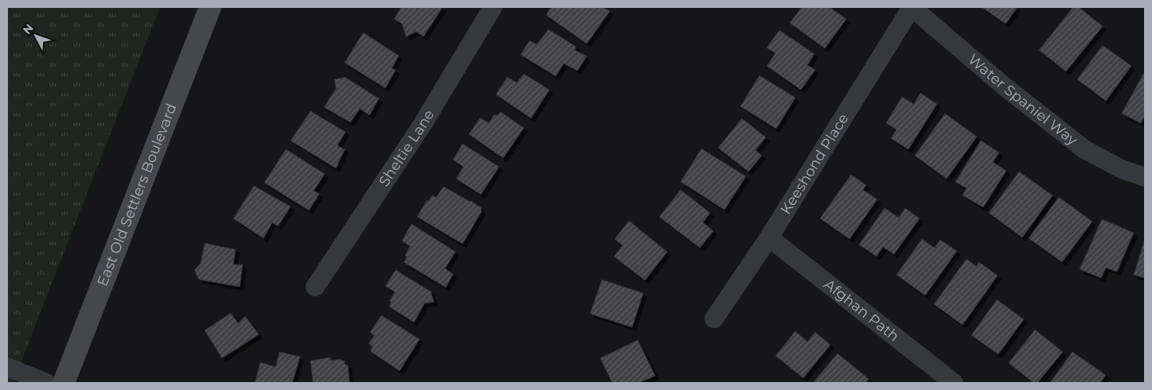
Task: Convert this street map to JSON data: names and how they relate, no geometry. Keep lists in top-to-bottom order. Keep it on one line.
{"streets":{"main road":["East Old Settlers Boulevard"],"street":["Water Spaniel Way","Sheltie Lane","Keeshond Place","Afghan Path"]},"crossings":[["Water Spaniel Way","Keeshond Place"],["Keeshond Place","Afghan Path"]],"north":"top left"}
